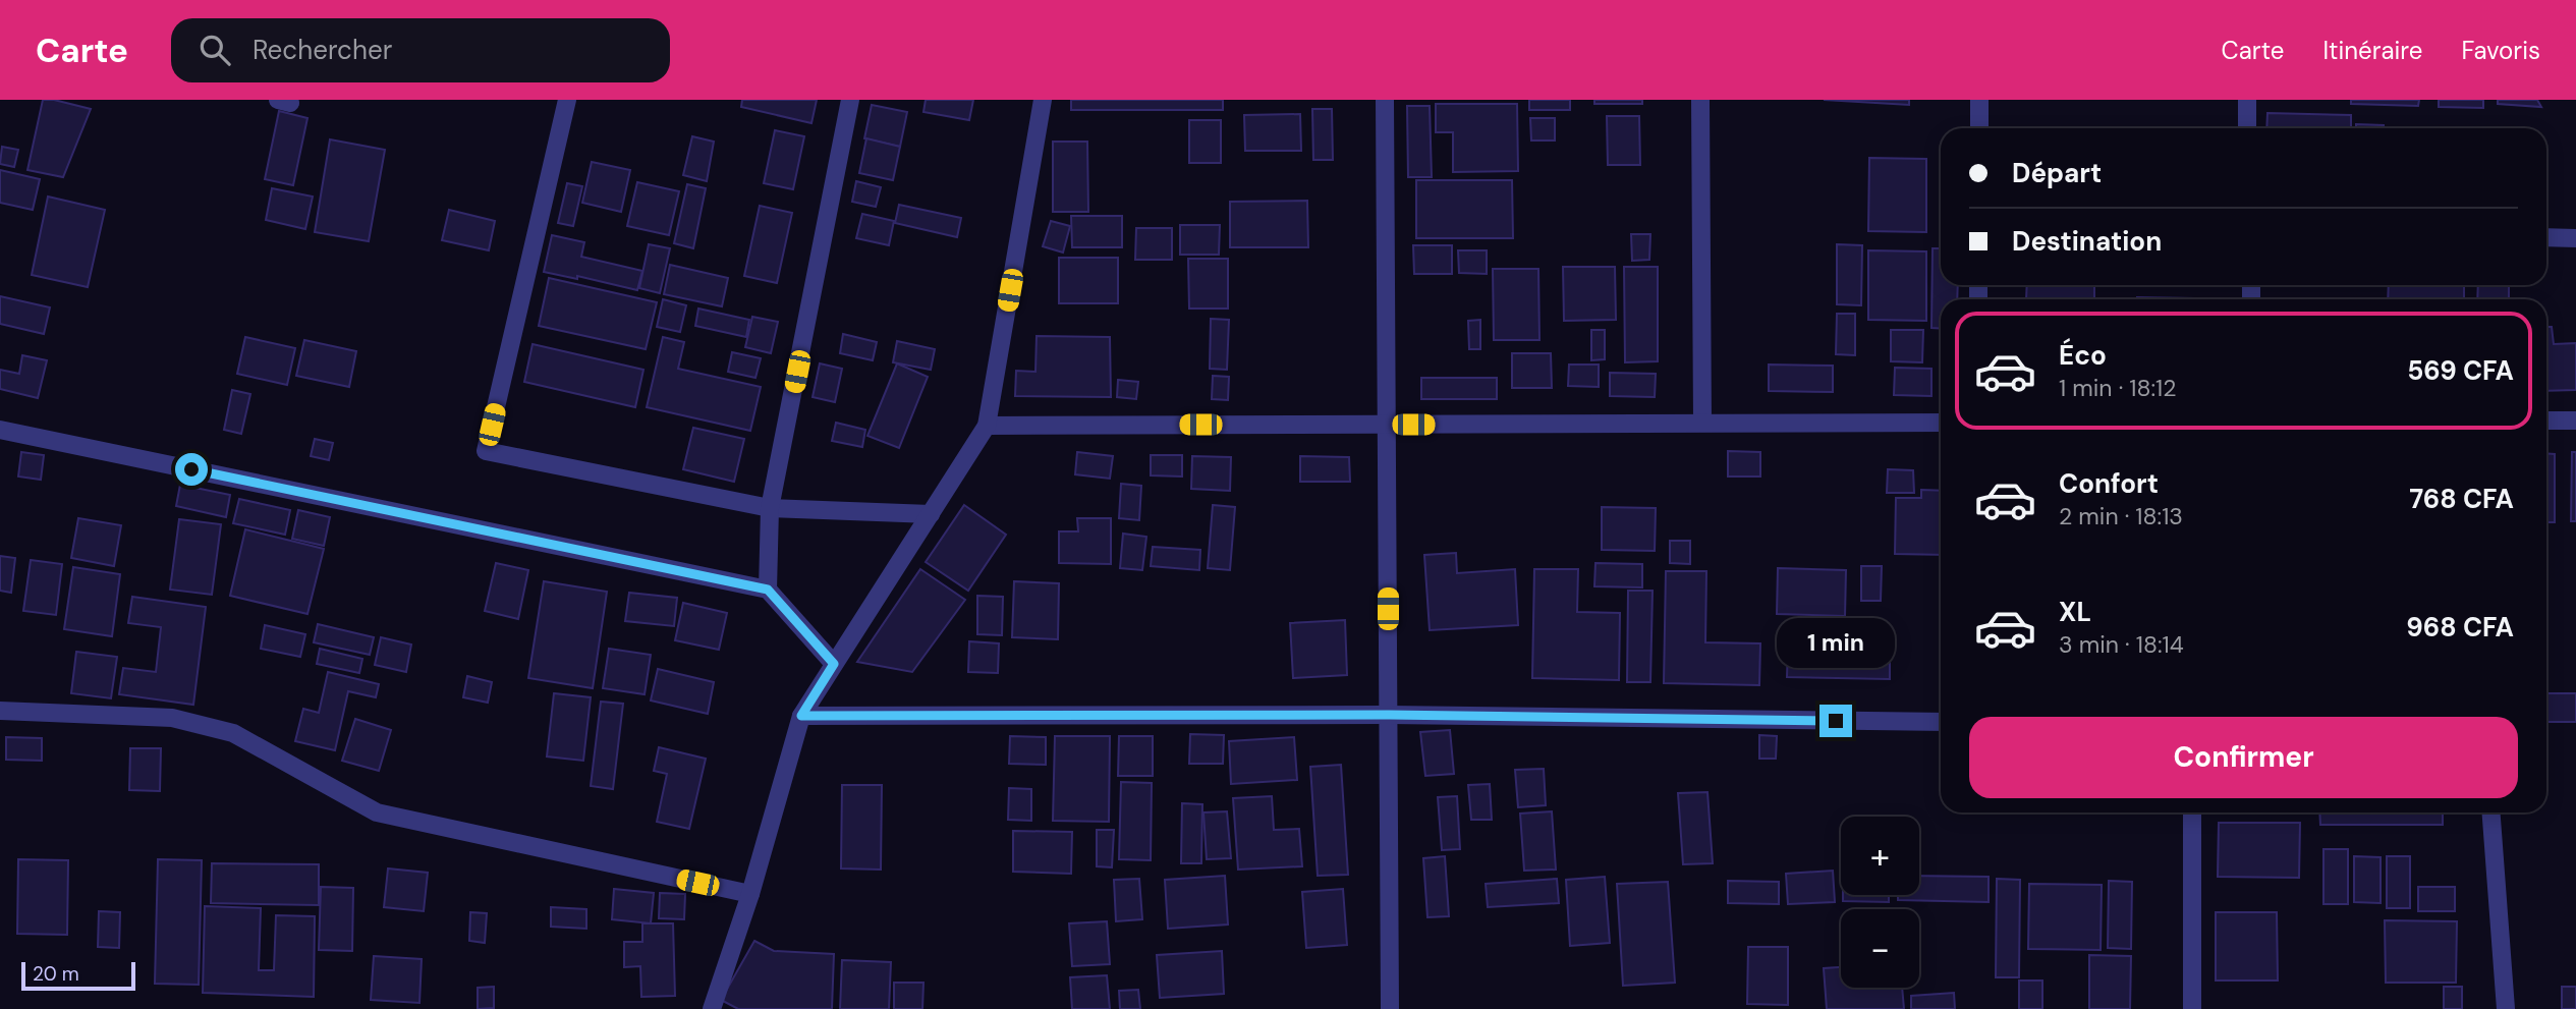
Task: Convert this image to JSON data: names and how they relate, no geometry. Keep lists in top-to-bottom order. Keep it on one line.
{"scale_bar":"20 m","page":{"header":"Carte","search":"Rechercher","nav":["Carte","Itinéraire","Favoris"],"banner":["Départ","Destination"],"list":[{"name":"Éco","note":"1 min · 18:12","value":"569 CFA"},{"name":"Confort","note":"2 min · 18:13","value":"768 CFA"},{"name":"XL","note":"3 min · 18:14","value":"968 CFA"}],"bubble":"1 min","buttons":"Confirmer","map_buttons":["+","−"],"scale":"20 m"}}
